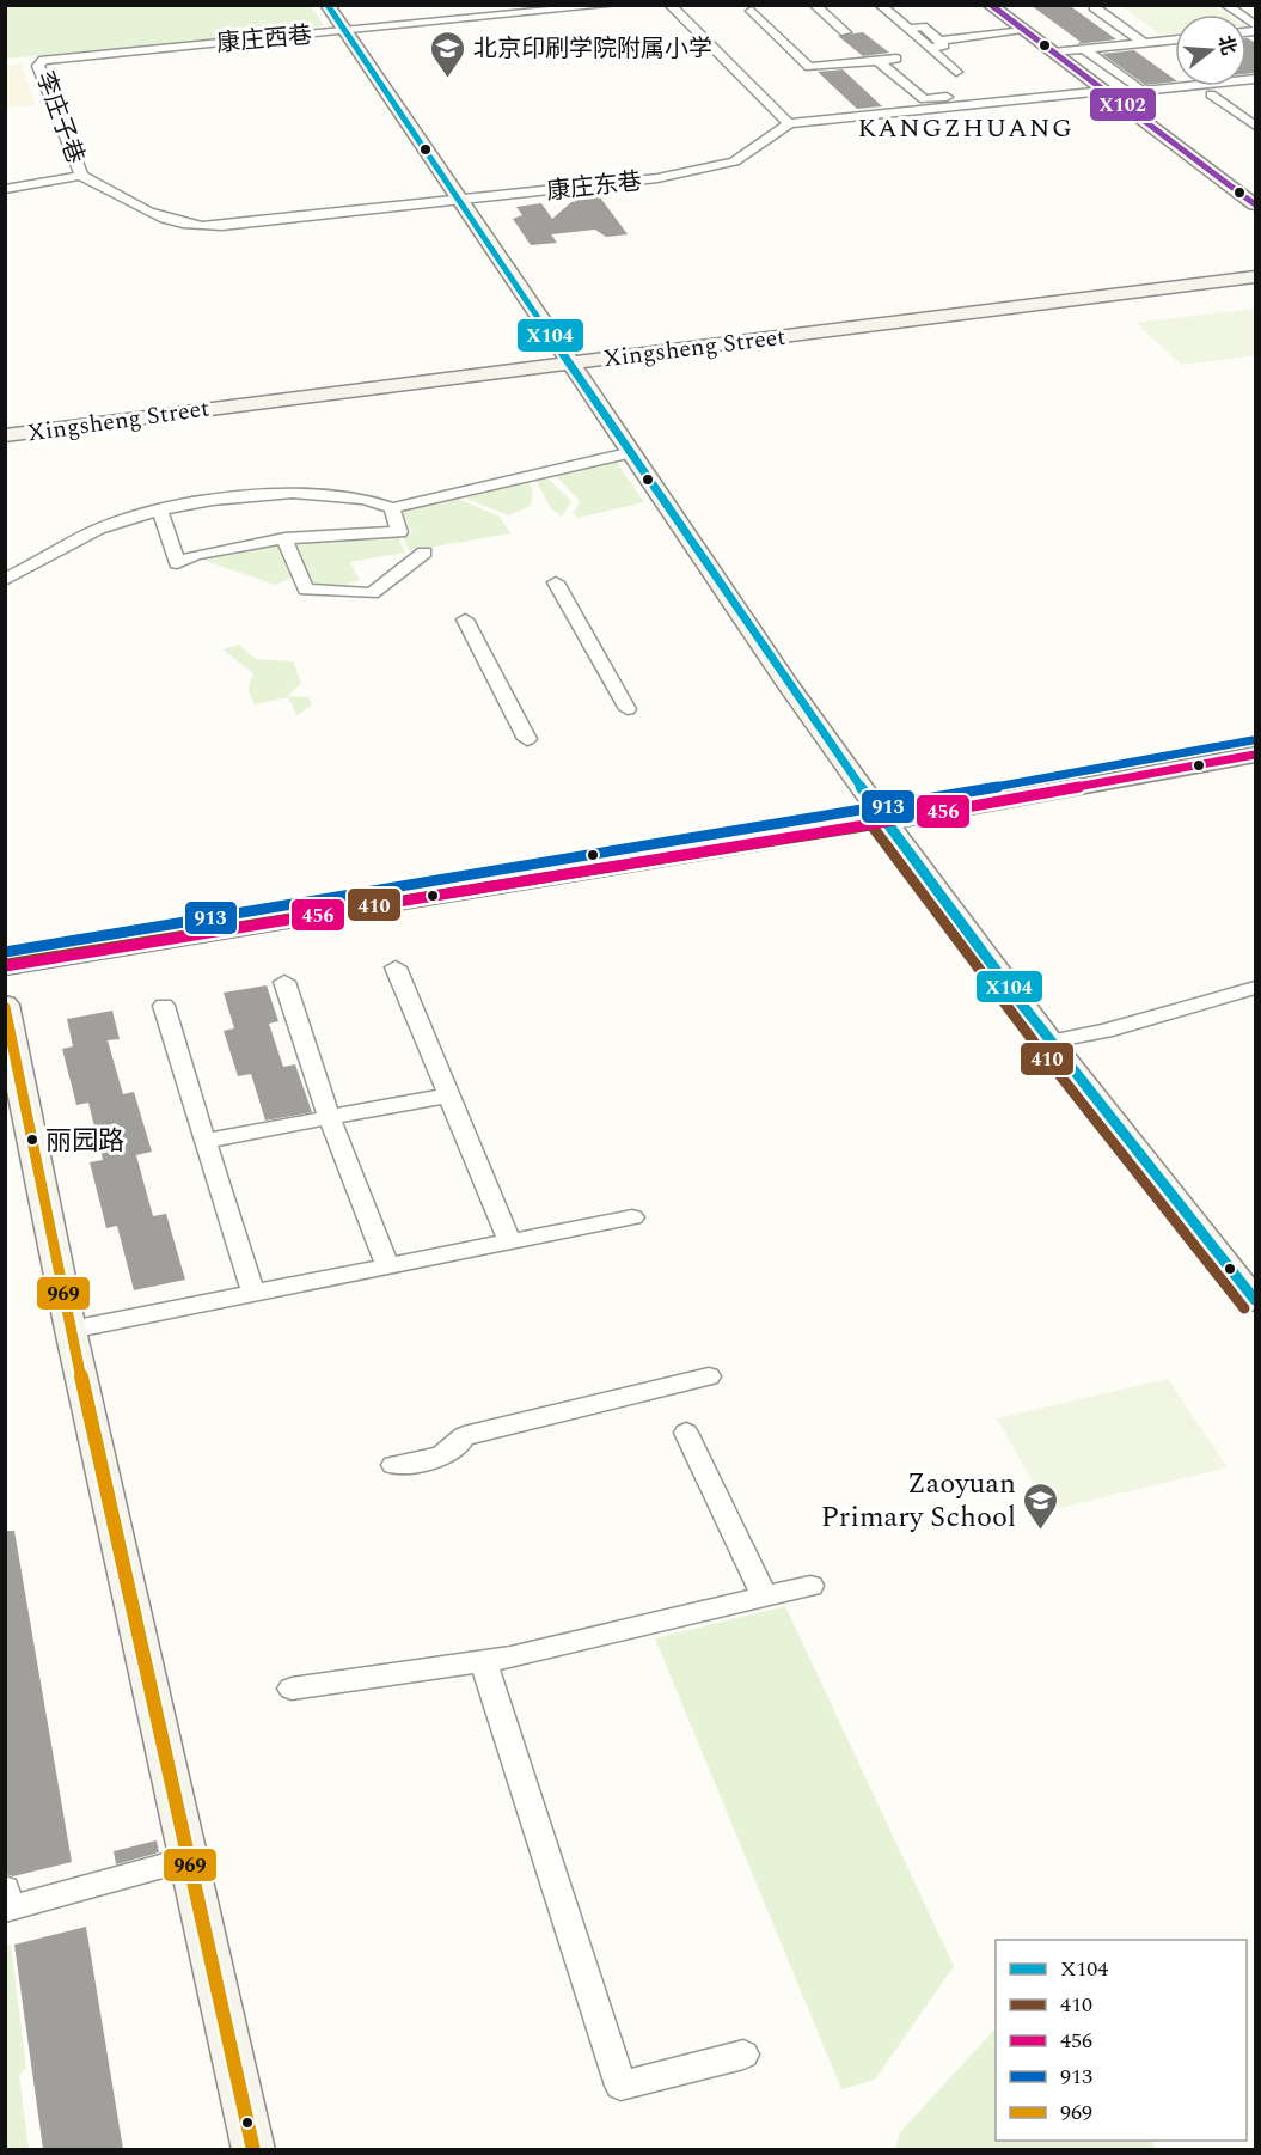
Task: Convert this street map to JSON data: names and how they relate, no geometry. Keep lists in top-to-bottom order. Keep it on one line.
{"streets":{"street":["康庄西巷","李庄子巷","康庄东巷","Xingsheng Street"]},"crossings":[["康庄西巷","李庄子巷"],["李庄子巷","康庄东巷"]],"districts":["KANGZHUANG"],"places":{"school or university":["北京印刷学院附属小学","Zaoyuan Primary School"],"other":["丽园路"]},"lines":["transit line X104","transit line X102","transit line 913","transit line 456","transit line 410","transit line 969"],"legend":["X104","410","456","913","969"],"north":"right"}
